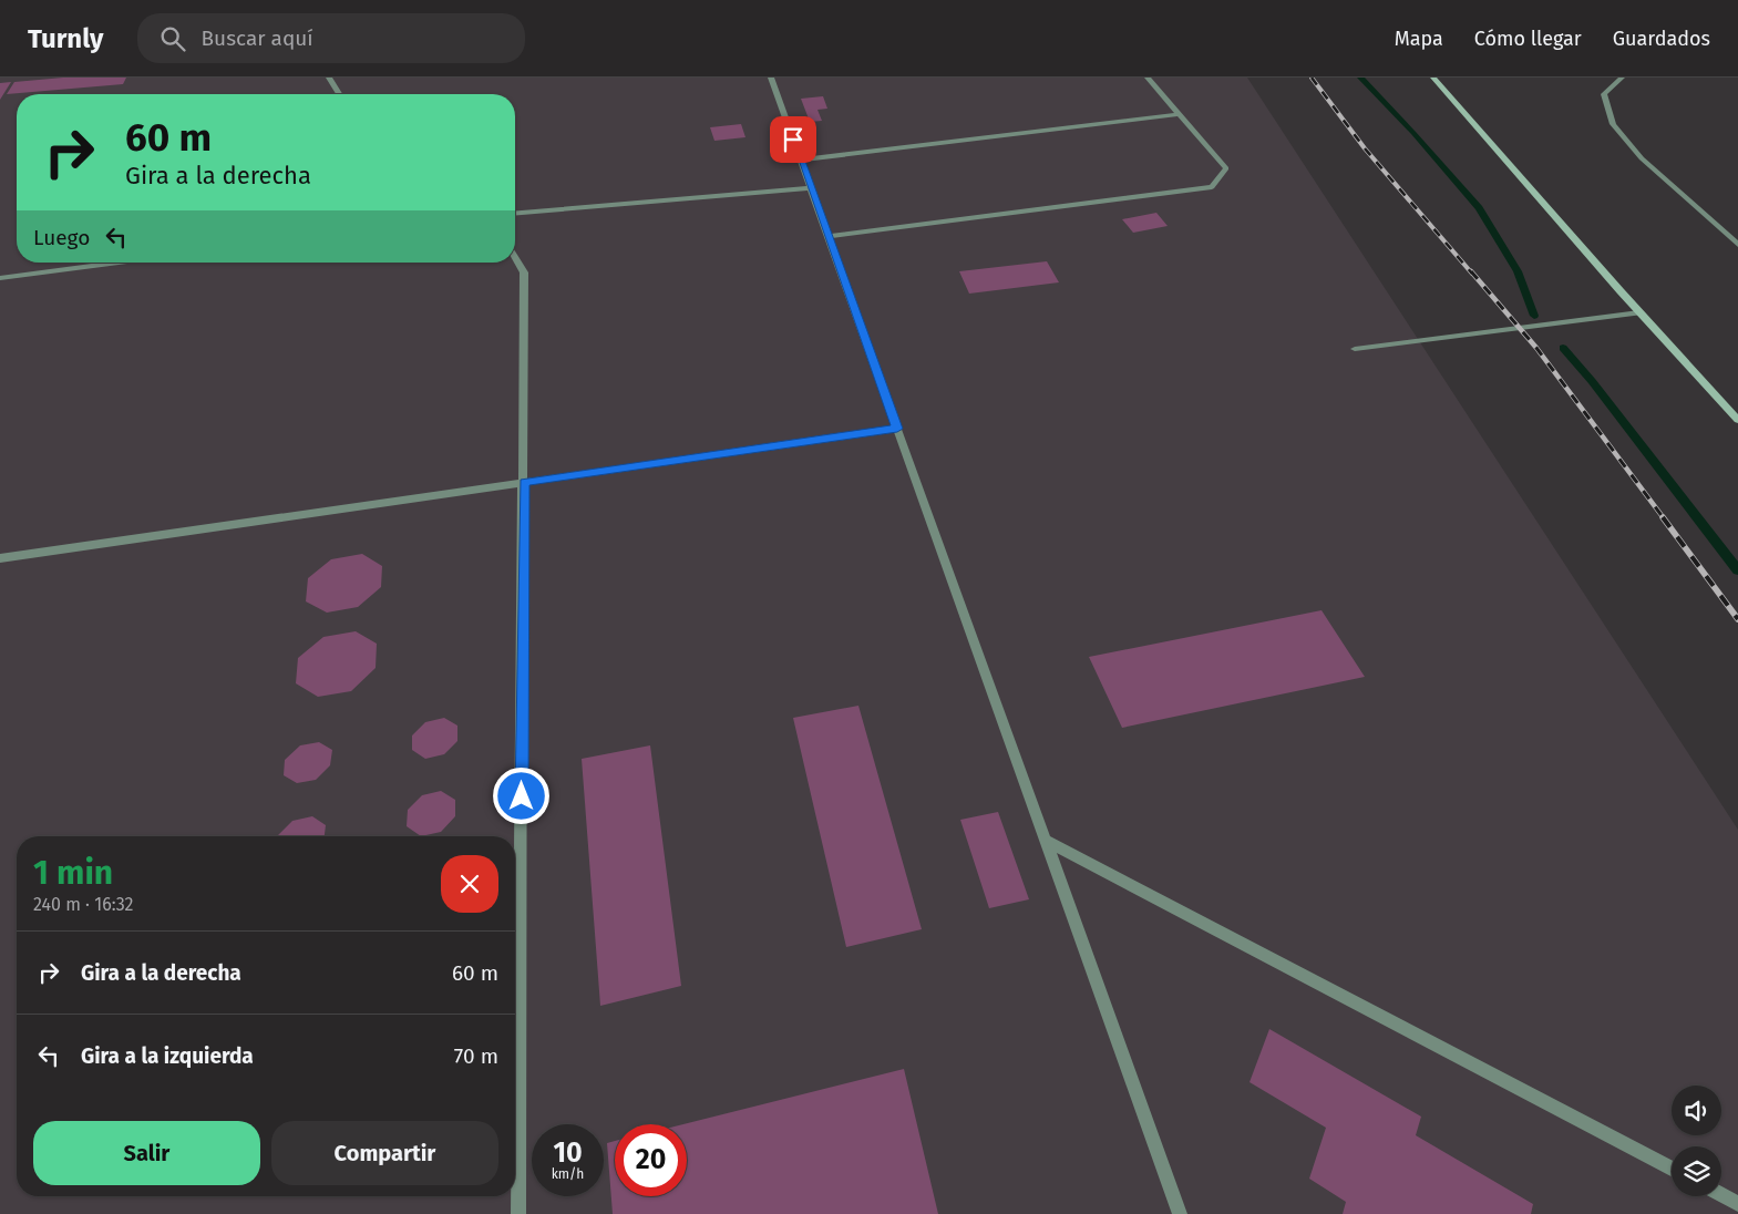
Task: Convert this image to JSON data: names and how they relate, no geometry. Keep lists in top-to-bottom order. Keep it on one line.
{"page":{"header":"Turnly","search":"Buscar aquí","nav":["Mapa","Cómo llegar","Guardados"],"turn":["60 m","Gira a la derecha"],"then":"Luego","heading":["1 min","240 m · 16:32"],"list":[{"name":"Gira a la derecha","value":"60 m"},{"name":"Gira a la izquierda","value":"70 m"}],"buttons":["Salir","Compartir"],"speed":"10 km/h","limit":"20"}}
